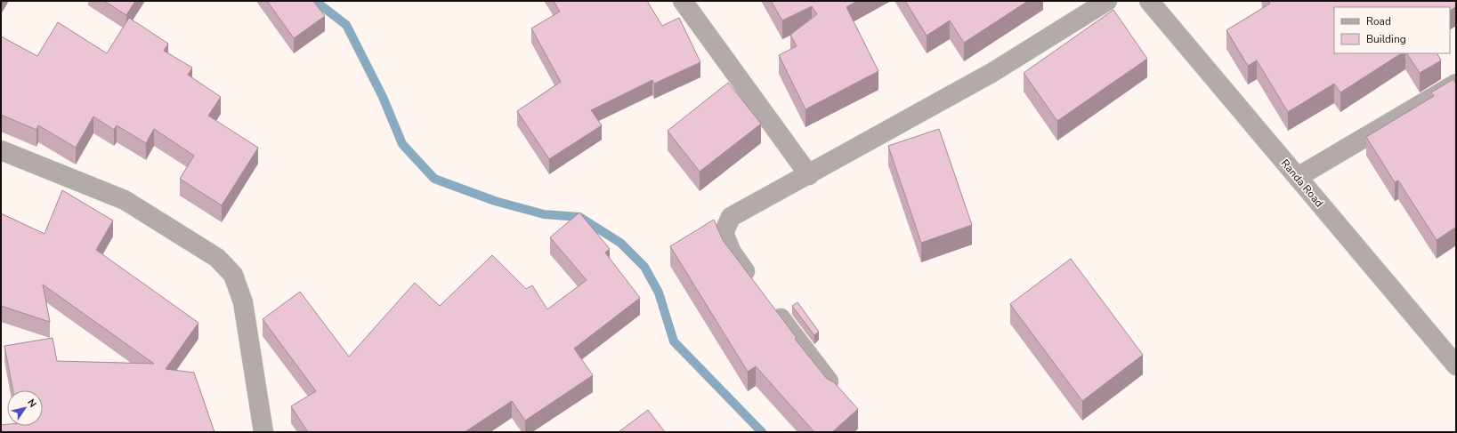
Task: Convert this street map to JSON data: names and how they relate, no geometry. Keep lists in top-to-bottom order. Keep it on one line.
{"streets":{"street":["Randa Road"]},"legend":["Road","Building"],"north":"top right"}
